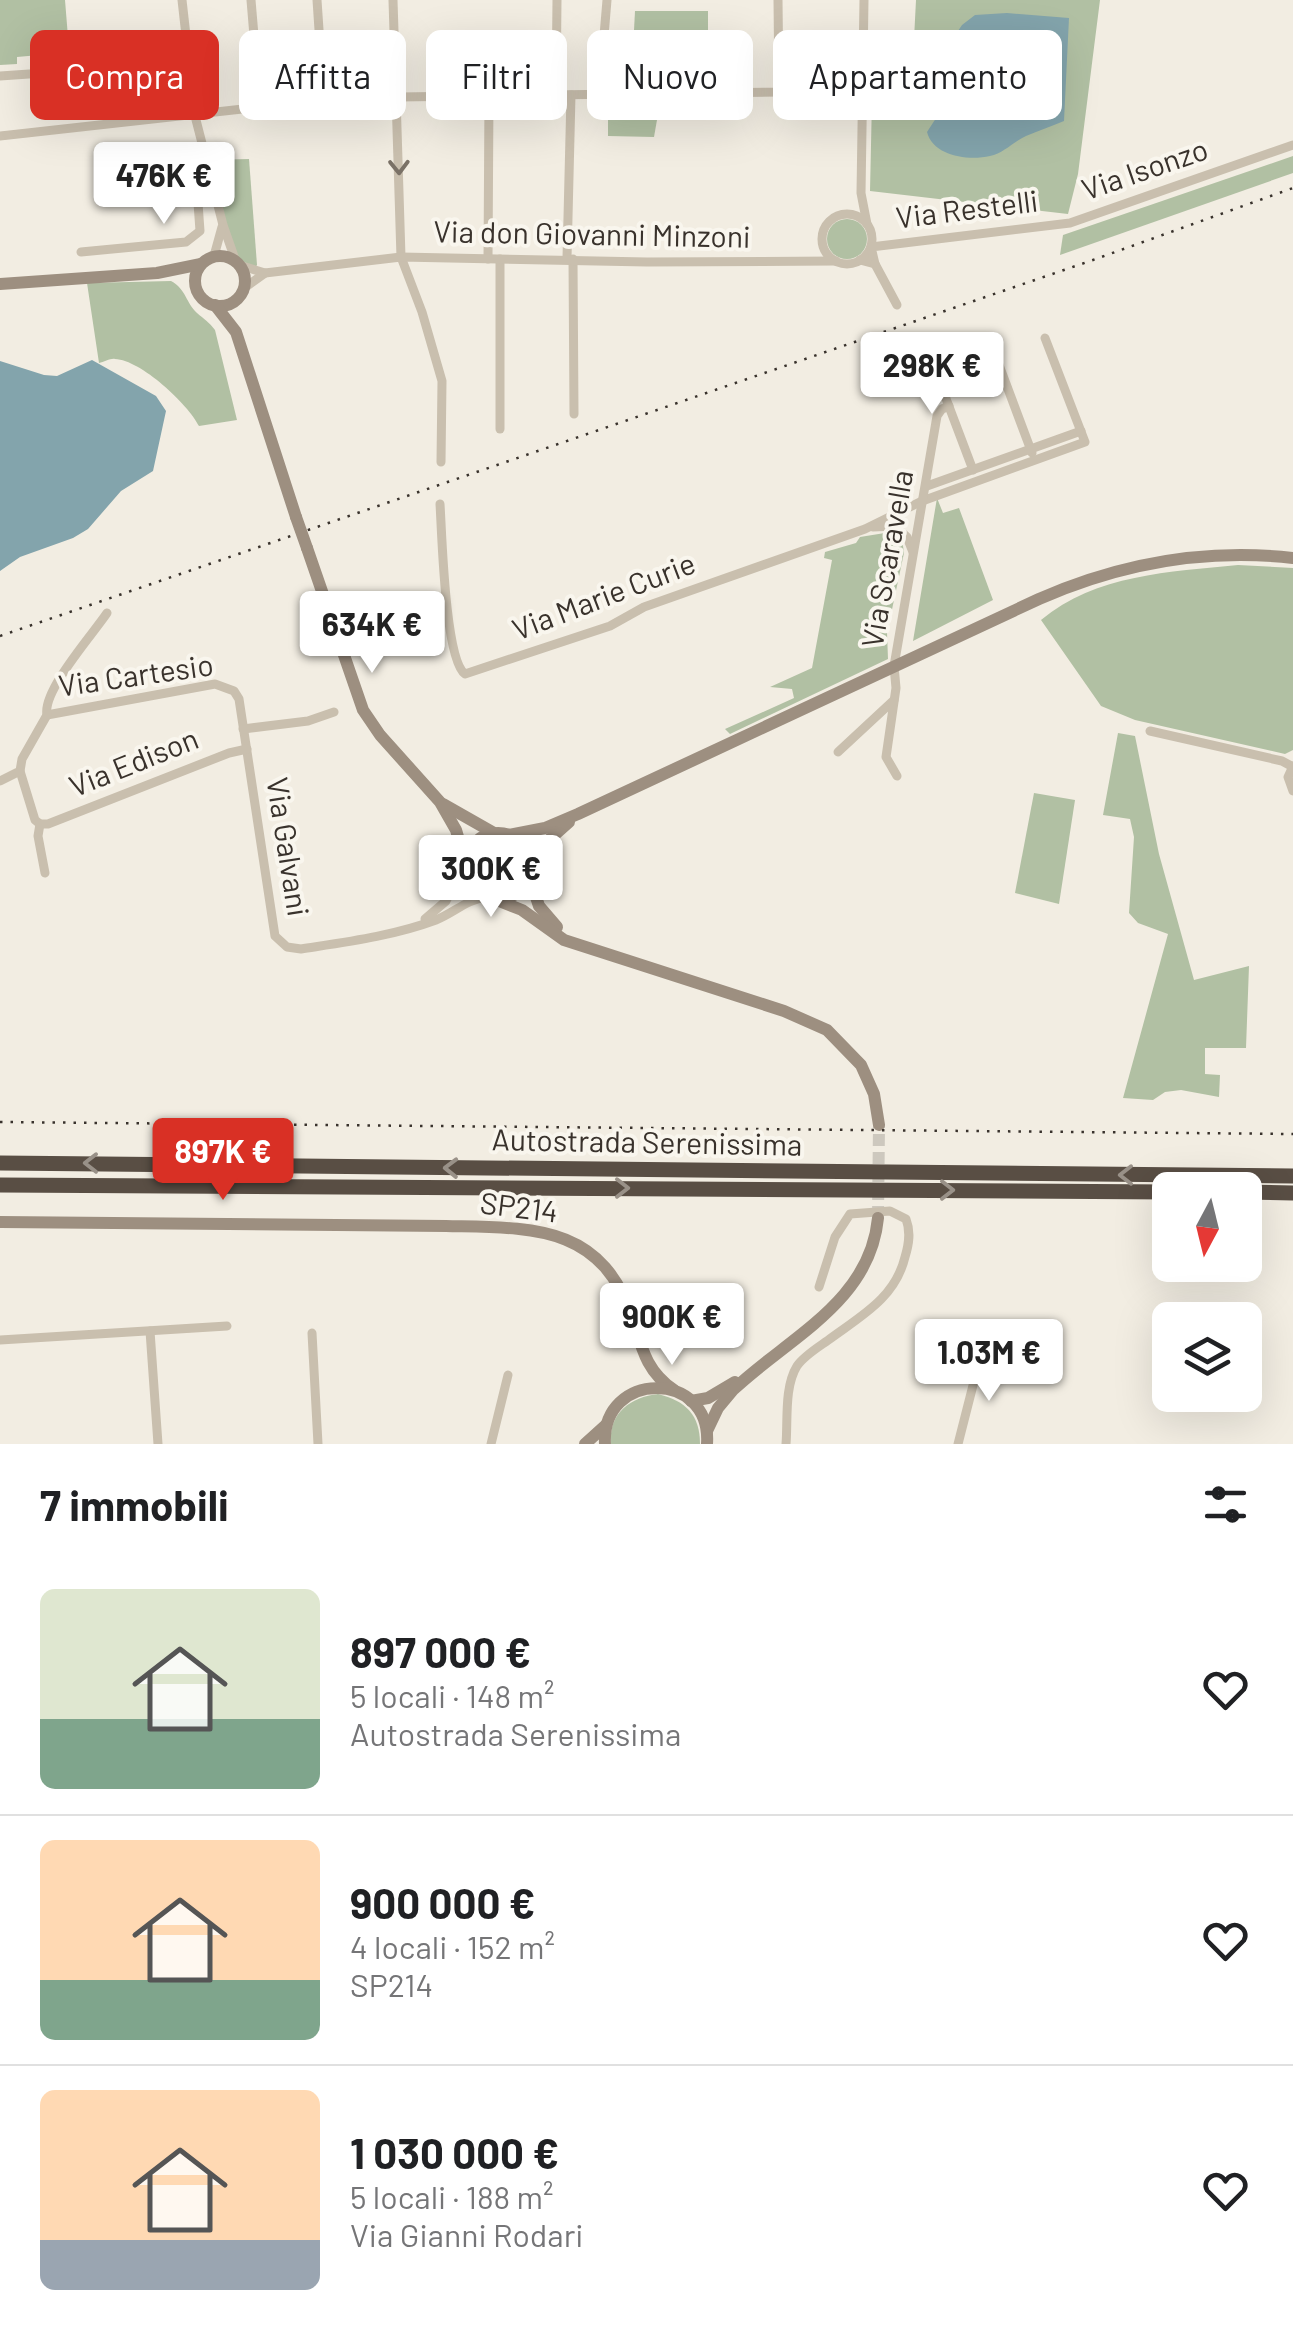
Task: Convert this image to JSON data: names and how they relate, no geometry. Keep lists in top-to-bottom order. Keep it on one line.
{"streets":{"highway":["Autostrada Serenissima"],"street":["Via Isonzo","Via Restelli","Via don Giovanni Minzoni","Via Scaravella","Via Marie Curie","Via Cartesio","Via Edison","Via Galvani","SP214"]},"crossings":[["Via Isonzo","Via Restelli"],["Via Restelli","Via don Giovanni Minzoni"],["Via Scaravella","Via Marie Curie"],["Via Cartesio","Via Galvani"],["Via Edison","Via Galvani"]],"north":"bottom","page":{"chip":["Compra","Affitta","Filtri","Nuovo","Appartamento"],"price":["476K €","298K €","634K €","300K €","897K €","900K €","1.03M €"],"heading":"7 immobili","list":[{"name":"897 000 €","note":"5 locali · 148 m² · Autostrada Serenissima"},{"name":"900 000 €","note":"4 locali · 152 m² · SP214"},{"name":"1 030 000 €","note":"5 locali · 188 m² · Via Gianni Rodari"}]}}
